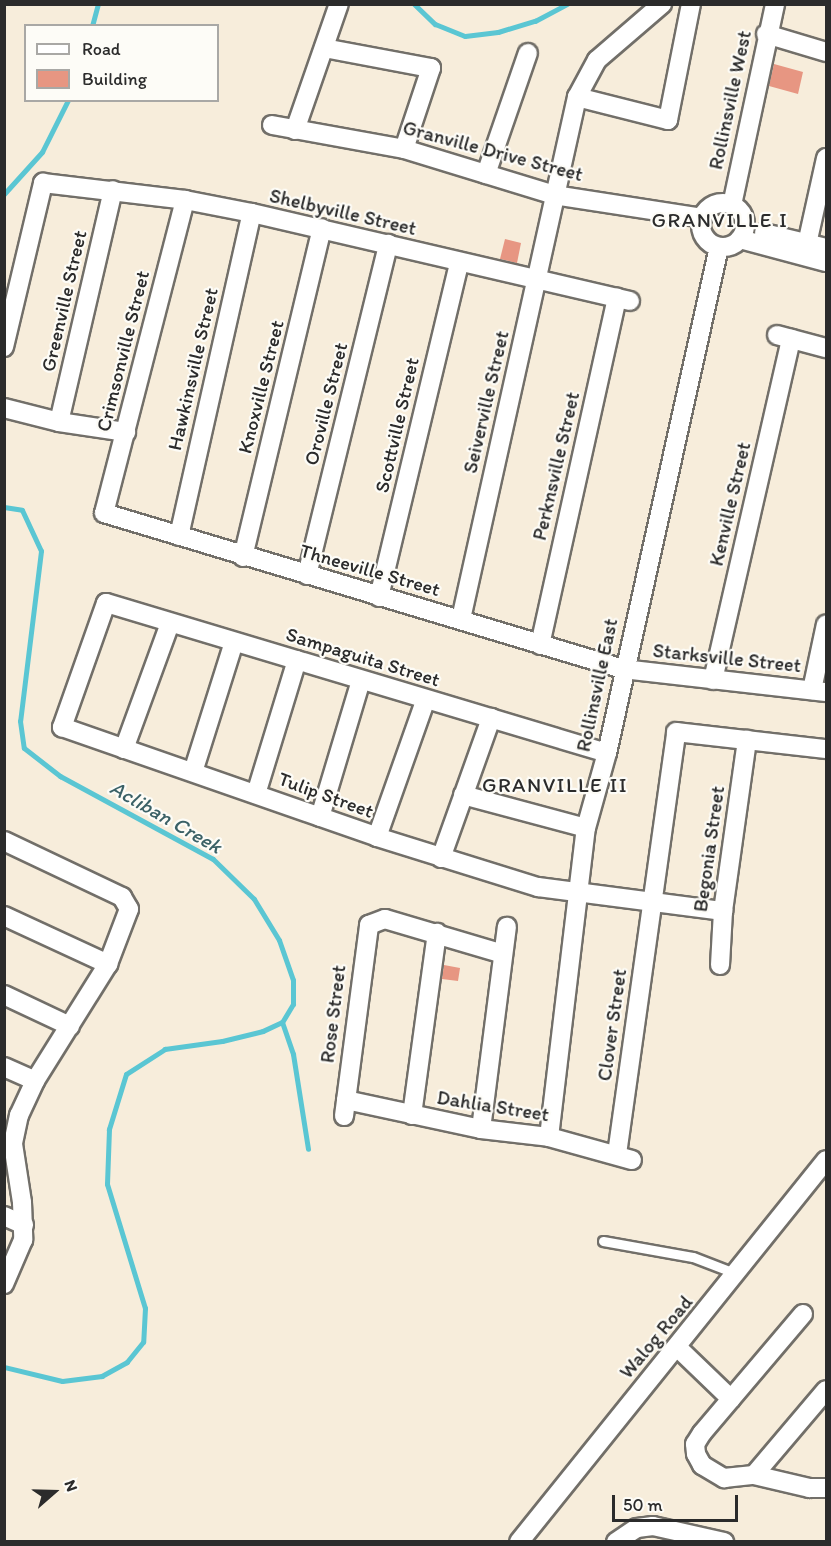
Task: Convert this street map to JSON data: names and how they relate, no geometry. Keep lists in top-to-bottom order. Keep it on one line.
{"streets":{"street":["Rollinsville West","Granville Drive Street","Shelbyville Street","Greenville Street","Crimsonville Street","Hawkinsville Street","Knoxville Street","Seiverville Street","Oroville Street","Scottville Street","Perknsville Street","Kenville Street","Thneeville Street","Sampaguita Street","Starksville Street","Rollinsville East","Tulip Street","Begonia Street","Rose Street","Clover Street","Dahlia Street","Walog Road"]},"crossings":[["Rollinsville West","Granville Drive Street"],["Rollinsville West","Rollinsville East"],["Granville Drive Street","Seiverville Street"],["Granville Drive Street","Rollinsville East"],["Shelbyville Street","Greenville Street"],["Shelbyville Street","Crimsonville Street"],["Shelbyville Street","Hawkinsville Street"],["Shelbyville Street","Knoxville Street"],["Shelbyville Street","Seiverville Street"],["Shelbyville Street","Oroville Street"],["Shelbyville Street","Scottville Street"],["Shelbyville Street","Perknsville Street"],["Crimsonville Street","Thneeville Street"],["Hawkinsville Street","Thneeville Street"],["Knoxville Street","Thneeville Street"],["Seiverville Street","Thneeville Street"],["Oroville Street","Thneeville Street"],["Scottville Street","Thneeville Street"],["Perknsville Street","Thneeville Street"],["Kenville Street","Starksville Street"],["Thneeville Street","Starksville Street"],["Thneeville Street","Rollinsville East"],["Sampaguita Street","Rollinsville East"],["Sampaguita Street","Tulip Street"],["Starksville Street","Rollinsville East"],["Rollinsville East","Tulip Street"],["Rollinsville East","Dahlia Street"],["Tulip Street","Begonia Street"],["Tulip Street","Clover Street"],["Begonia Street","Clover Street"],["Rose Street","Dahlia Street"],["Clover Street","Dahlia Street"]],"districts":["GRANVILLE I","GRANVILLE II"],"water":["Acliban Creek"],"legend":["Road","Building"],"scale_bar":"50 m","north":"right"}
